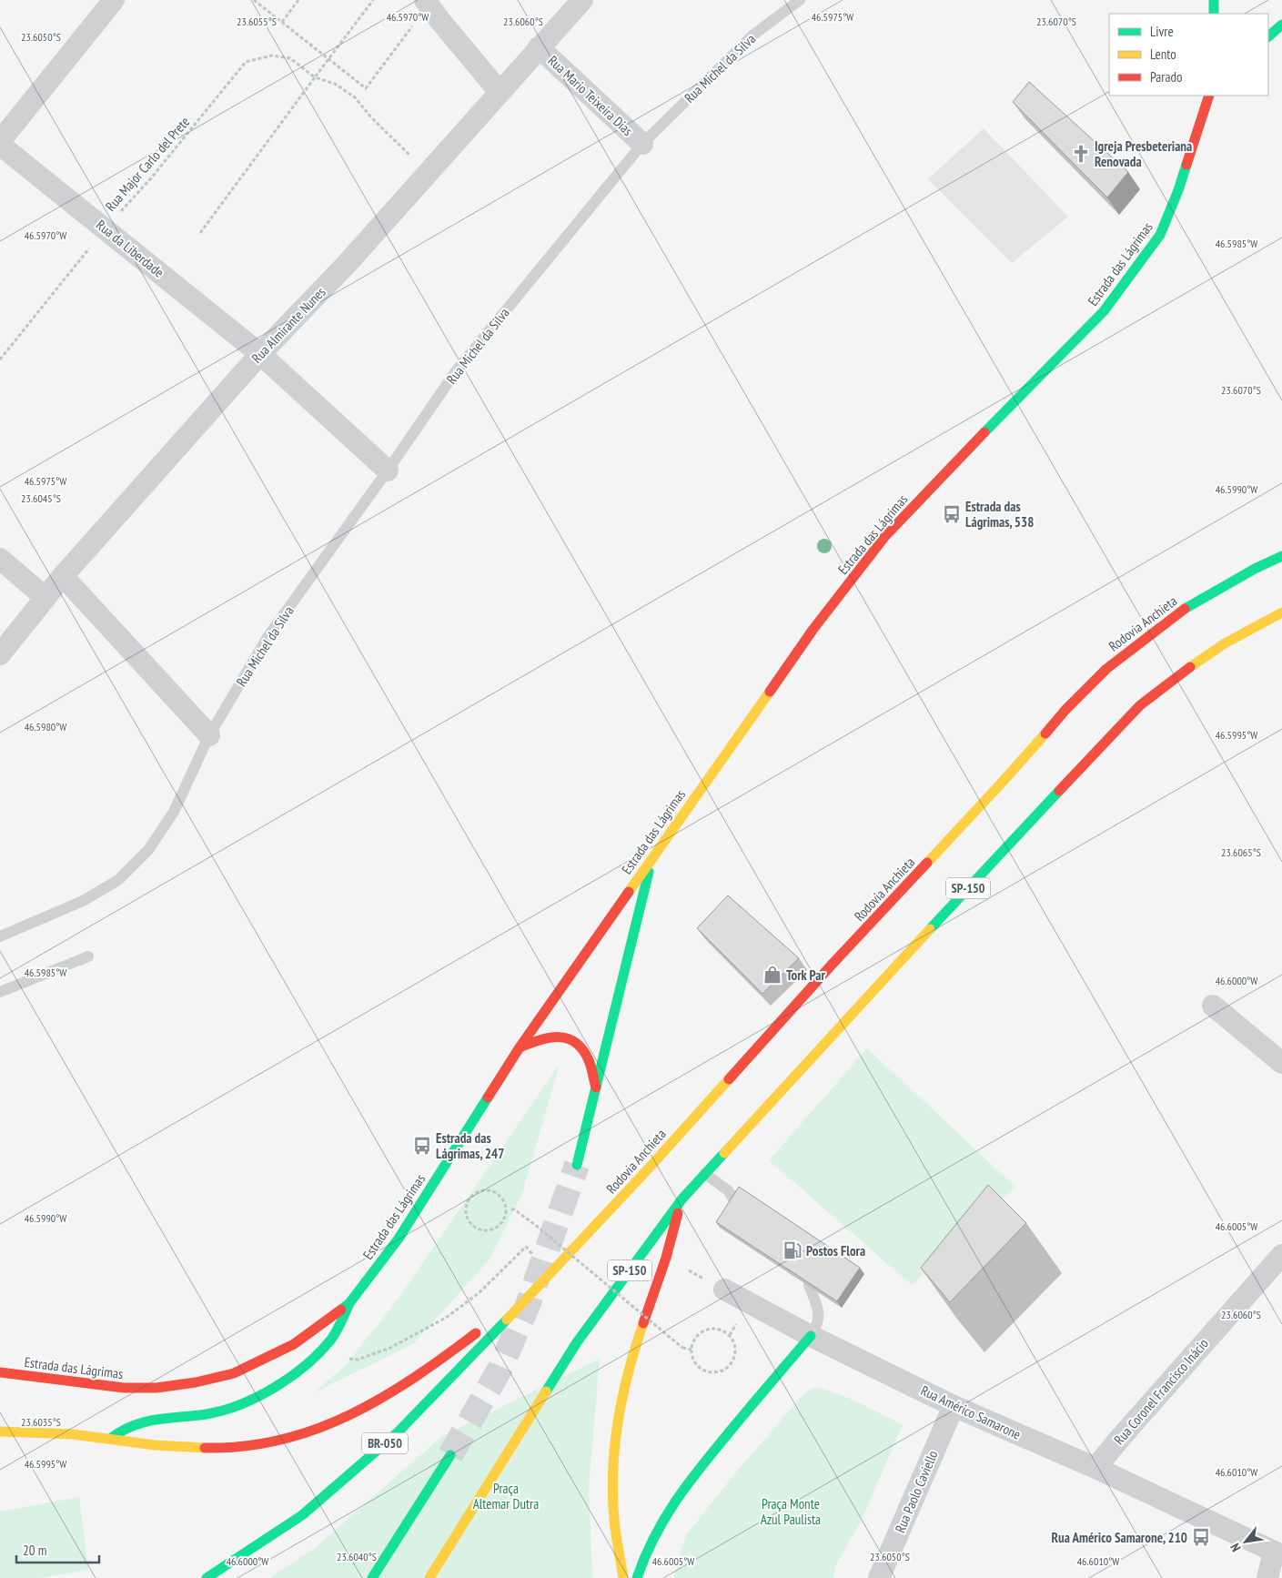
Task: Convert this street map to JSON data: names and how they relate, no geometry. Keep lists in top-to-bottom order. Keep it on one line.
{"streets":{"main road":["Estrada das Lágrimas","Rodovia Anchieta","SP-150","BR-050"],"street":["Rua Mario Teixeira Dias","Rua da Liberdade","Rua Almirante Nunes","Rua Coronel Francisco Inácio","Rua Américo Samarone","Rua Paolo Caviello"],"lane":["Rua Michel da Silva"],"path":["Rua Major Carlo del Prete"]},"crossings":[["Rua Michel da Silva","Rua Mario Teixeira Dias"],["Rua Michel da Silva","Rua da Liberdade"],["Rua Mario Teixeira Dias","Rua Almirante Nunes"],["Rua Major Carlo del Prete","Rua da Liberdade"],["Rua Major Carlo del Prete","Rua Almirante Nunes"],["Rua da Liberdade","Rua Almirante Nunes"],["Rodovia Anchieta","BR-050"],["Rua Coronel Francisco Inácio","Rua Américo Samarone"],["Rua Américo Samarone","Rua Paolo Caviello"]],"parks":["Praça Altemar Dutra","Praça Monte Azul Paulista"],"places":{"church":["Igreja Presbeteriana Renovada"],"bus stop":["Estrada das Lágrimas, 538","Estrada das Lágrimas, 247","Rua Américo Samarone, 210"],"shop":["Tork Par"],"fuel station":["Postos Flora"]},"legend":["Livre","Lento","Parado"],"scale_bar":"20 m","north":"bottom left","coordinates":["46.5970°W","46.5975°W","23.6060°S","23.6070°S","23.6055°S","23.6050°S","46.5985°W","46.5990°W","23.6045°S","46.5980°W","46.5995°W","23.6065°S","46.6000°W","46.6005°W","23.6035°S","46.6010°W","23.6040°S"]}
